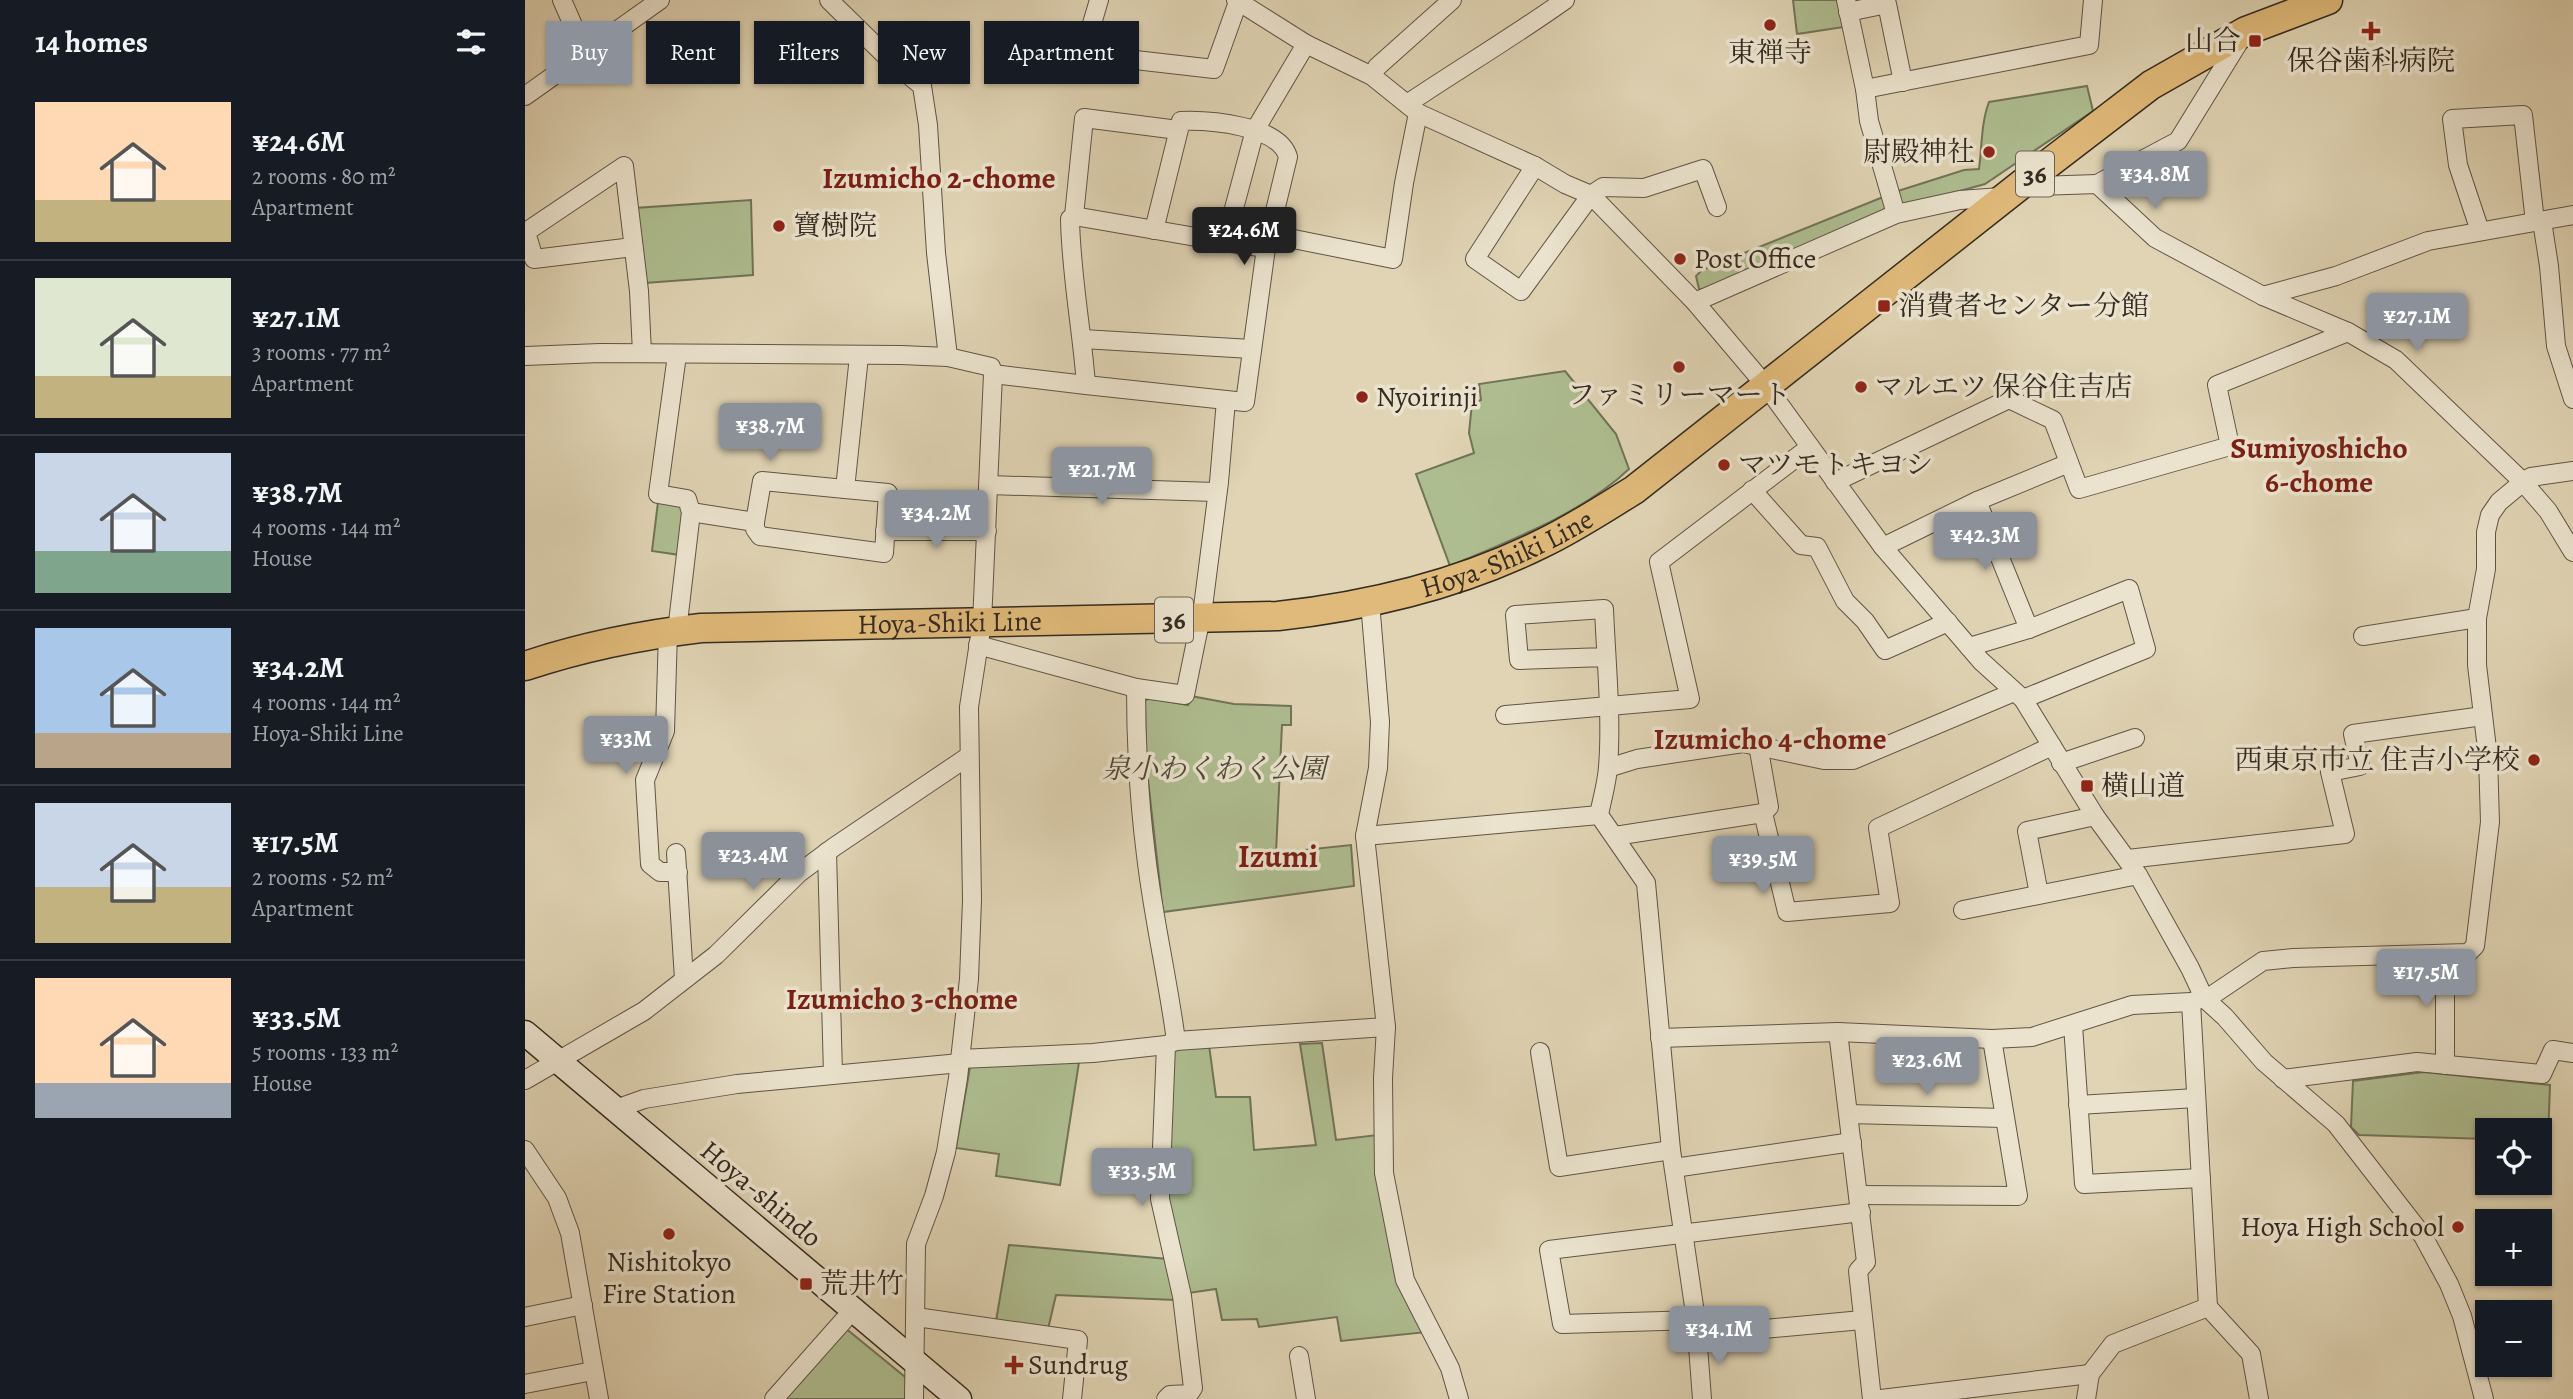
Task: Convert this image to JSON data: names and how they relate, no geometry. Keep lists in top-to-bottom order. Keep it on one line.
{"streets":{"main road":["36","Hoya-Shiki Line","Hoya-shindo"]},"districts":["Izumicho 2-chome","Sumiyoshicho 6-chome","Izumicho 4-chome","Izumi","Izumicho 3-chome"],"parks":["泉小わくわく公園"],"places":{"other":["東禅寺","尉殿神社","寶樹院","Post Office","ファミリーマート","マルエツ 保谷住吉店","Nyoirinji","マツモトキヨシ","西東京市立 住吉小学校","Hoya High School","Nishitokyo Fire Station"],"health":["保谷歯科病院","Sundrug"],"transit":["山合","消費者センター分館","横山道","荒井竹"]},"page":{"heading":"14 homes","chip":["Buy","Rent","Filters","New","Apartment"],"list":[{"name":"¥24.6M","note":"2 rooms · 80 m² · Apartment"},{"name":"¥27.1M","note":"3 rooms · 77 m² · Apartment"},{"name":"¥38.7M","note":"4 rooms · 144 m² · House"},{"name":"¥34.2M","note":"4 rooms · 144 m² · Hoya-Shiki Line"},{"name":"¥17.5M","note":"2 rooms · 52 m² · Apartment"},{"name":"¥33.5M","note":"5 rooms · 133 m² · House"}],"price":["¥34.8M","¥24.6M","¥27.1M","¥38.7M","¥21.7M","¥34.2M","¥42.3M","¥33M","¥23.4M","¥39.5M","¥17.5M","¥23.6M","¥33.5M","¥34.1M"],"map_buttons":["+","−"]}}
